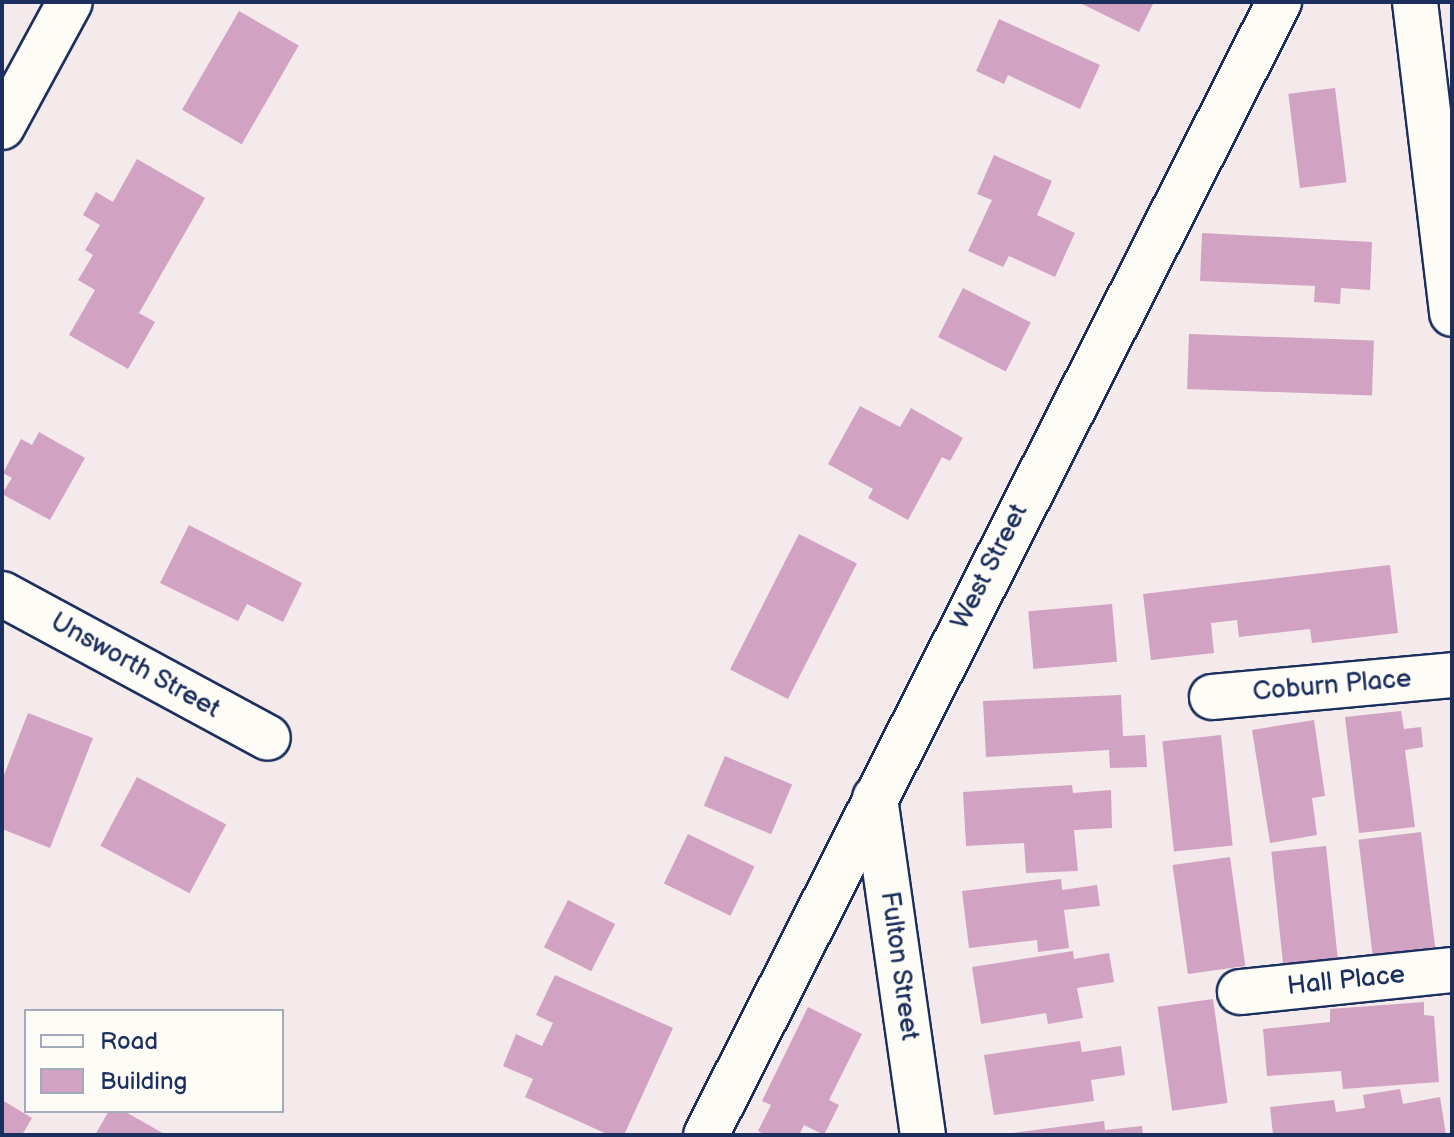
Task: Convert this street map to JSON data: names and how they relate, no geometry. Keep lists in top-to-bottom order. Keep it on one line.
{"streets":{"street":["West Street","Unsworth Street","Coburn Place","Fulton Street","Hall Place"]},"crossings":[["West Street","Fulton Street"]],"legend":["Road","Building"]}
